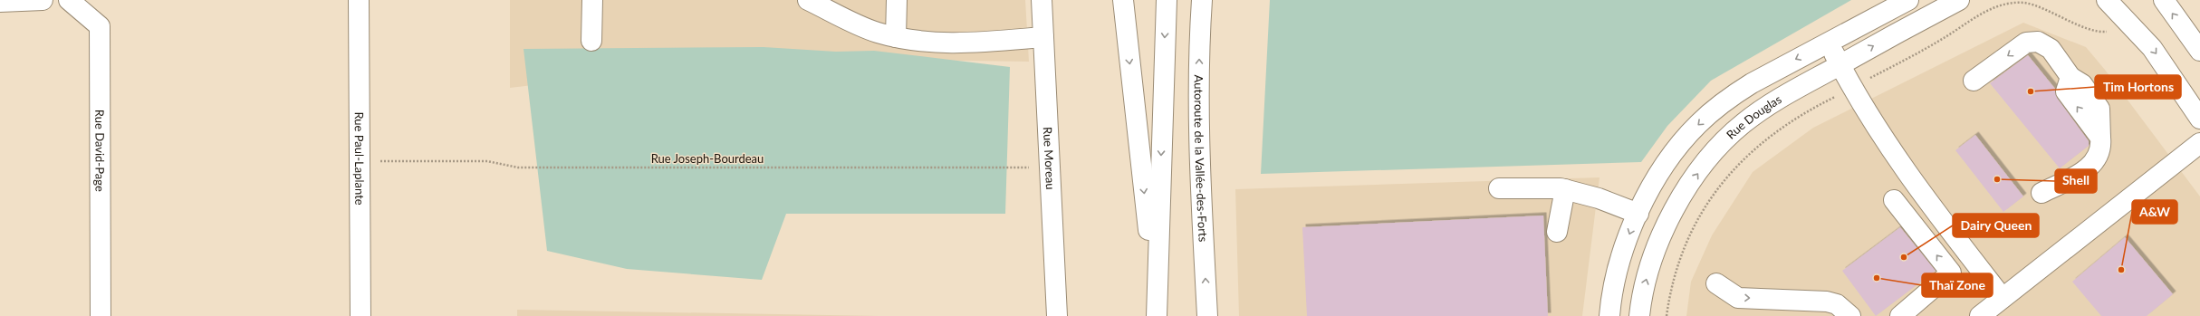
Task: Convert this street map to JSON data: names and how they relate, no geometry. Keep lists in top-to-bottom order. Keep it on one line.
{"streets":{"main road":["Rue Douglas","Rue David-Page","Rue Paul-Laplante","Rue Moreau","Autoroute de la Vallée-des-Forts"],"path":["Rue Joseph-Bourdeau"]},"places":["Tim Hortons","Shell","Dairy Queen","A&W","Thaï Zone"]}
